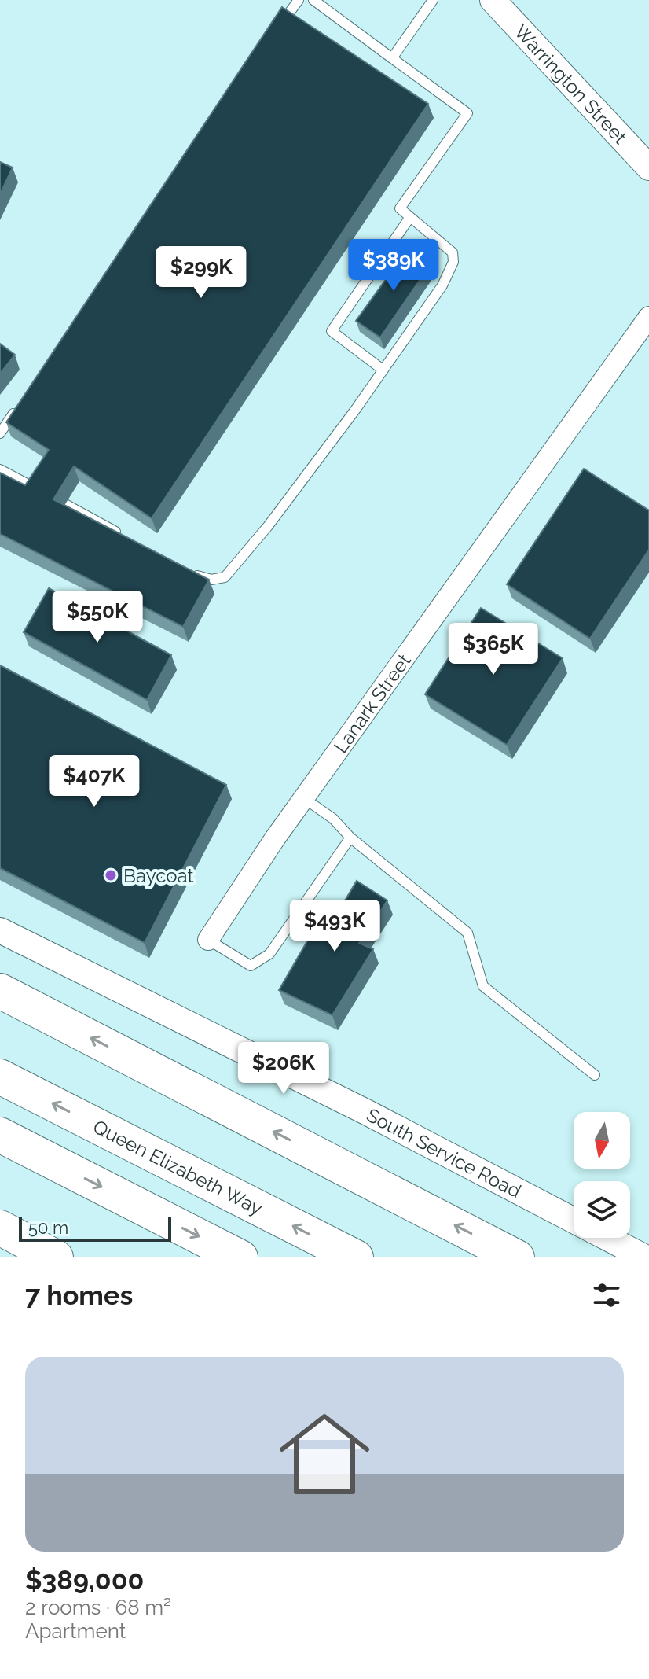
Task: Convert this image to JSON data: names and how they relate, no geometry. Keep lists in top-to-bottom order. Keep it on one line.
{"streets":{"highway":["Queen Elizabeth Way"],"street":["Warrington Street","Lanark Street","South Service Road"]},"places":["Baycoat"],"scale_bar":"50 m","north":"bottom","page":{"price":["$389K","$299K","$550K","$365K","$407K","$493K","$206K"],"scale":"50 m","heading":"7 homes","list":[{"name":"$389,000","note":"2 rooms · 68 m² · Apartment"}]}}
